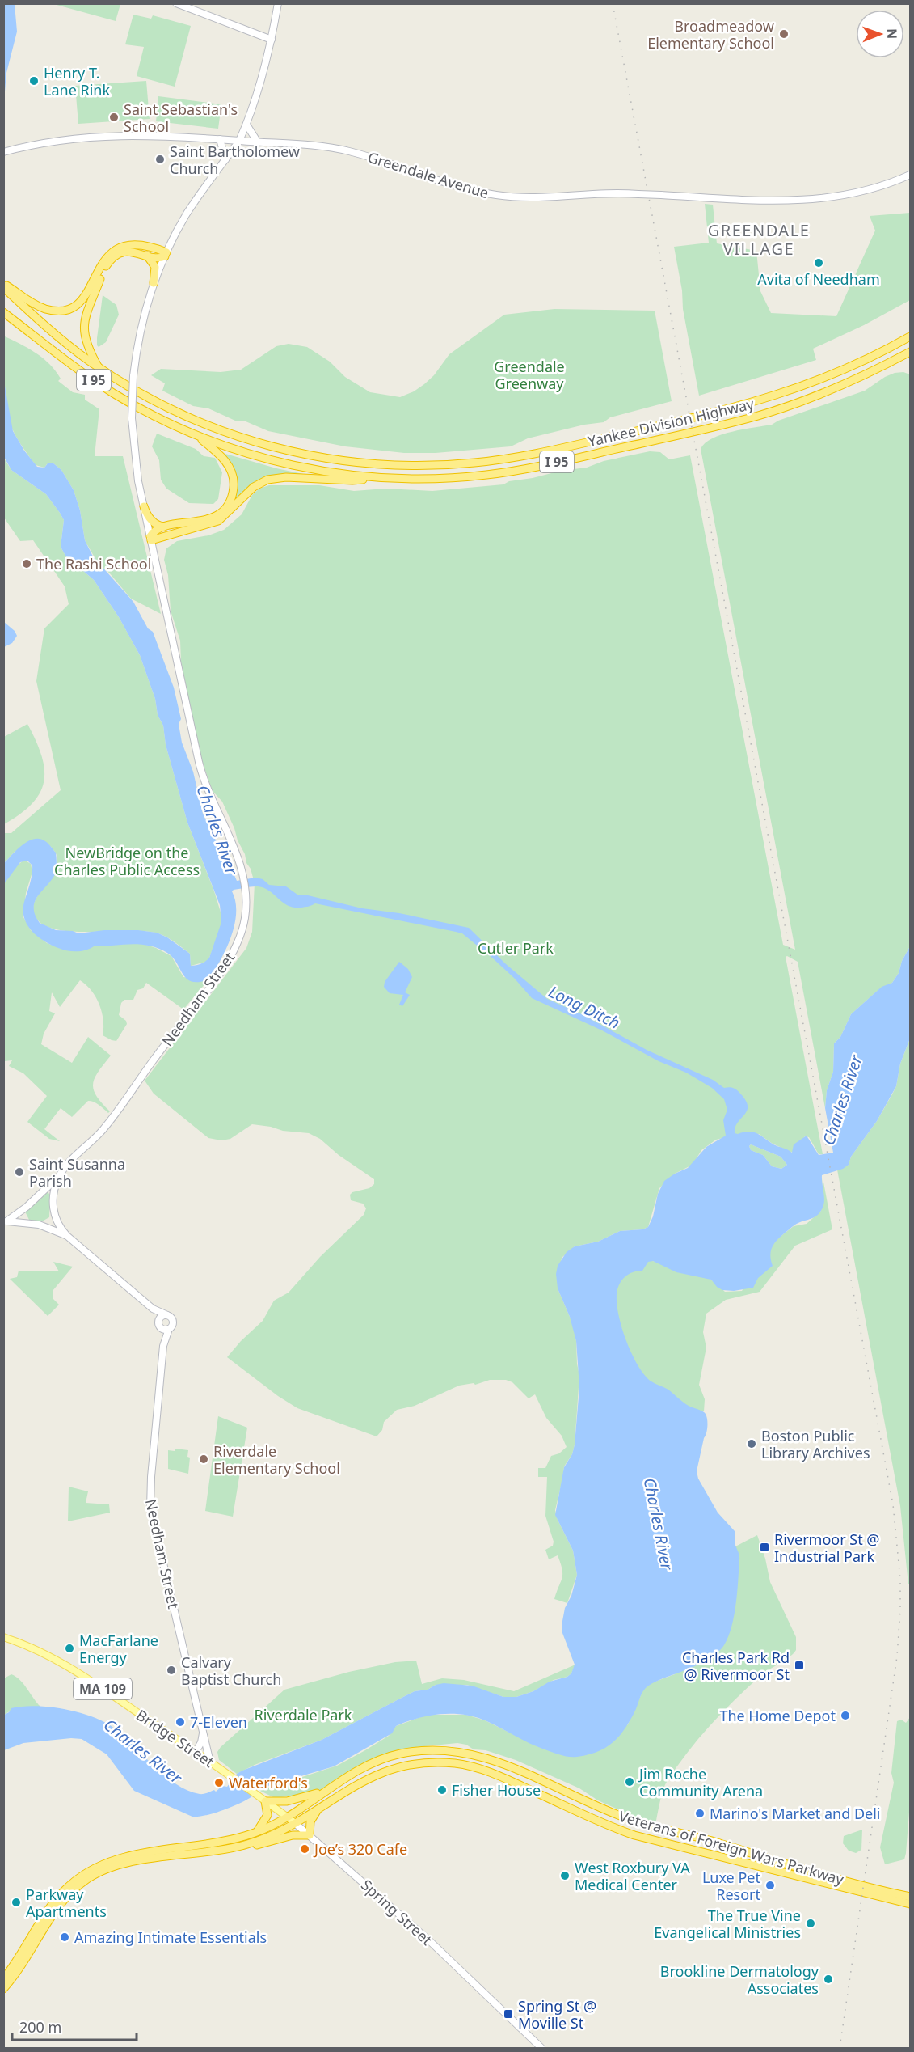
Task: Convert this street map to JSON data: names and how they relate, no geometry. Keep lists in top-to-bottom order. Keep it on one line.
{"streets":{"highway":["I 95","Yankee Division Highway","Veterans of Foreign Wars Parkway"],"main road":["Greendale Avenue","Needham Street","MA 109","Bridge Street","Spring Street"]},"crossings":[["Greendale Avenue","Needham Street"],["Needham Street","Bridge Street"],["Bridge Street","Spring Street"],["Veterans of Foreign Wars Parkway","Spring Street"]],"districts":["GREENDALE VILLAGE"],"water":["Charles River","Long Ditch"],"parks":["Greendale Greenway","NewBridge on the Charles Public Access","Cutler Park","Riverdale Park"],"places":{"other":["Broadmeadow Elementary School","Henry T. Lane Rink","Saint Sebastian's School","Saint Bartholomew Church","Avita of Needham","The Rashi School","Saint Susanna Parish","Boston Public Library Archives","Riverdale Elementary School","MacFarlane Energy","Calvary Baptist Church","The Home Depot","7-Eleven","Jim Roche Community Arena","Waterford's","Fisher House","Marino's Market and Deli","Joe’s 320 Cafe","West Roxbury VA Medical Center","Luxe Pet Resort","Parkway Apartments","The True Vine Evangelical Ministries","Amazing Intimate Essentials","Brookline Dermatology Associates"],"transit":["Rivermoor St @ Industrial Park","Charles Park Rd @ Rivermoor St","Spring St @ Moville St"]},"scale_bar":"200 m","north":"right"}
